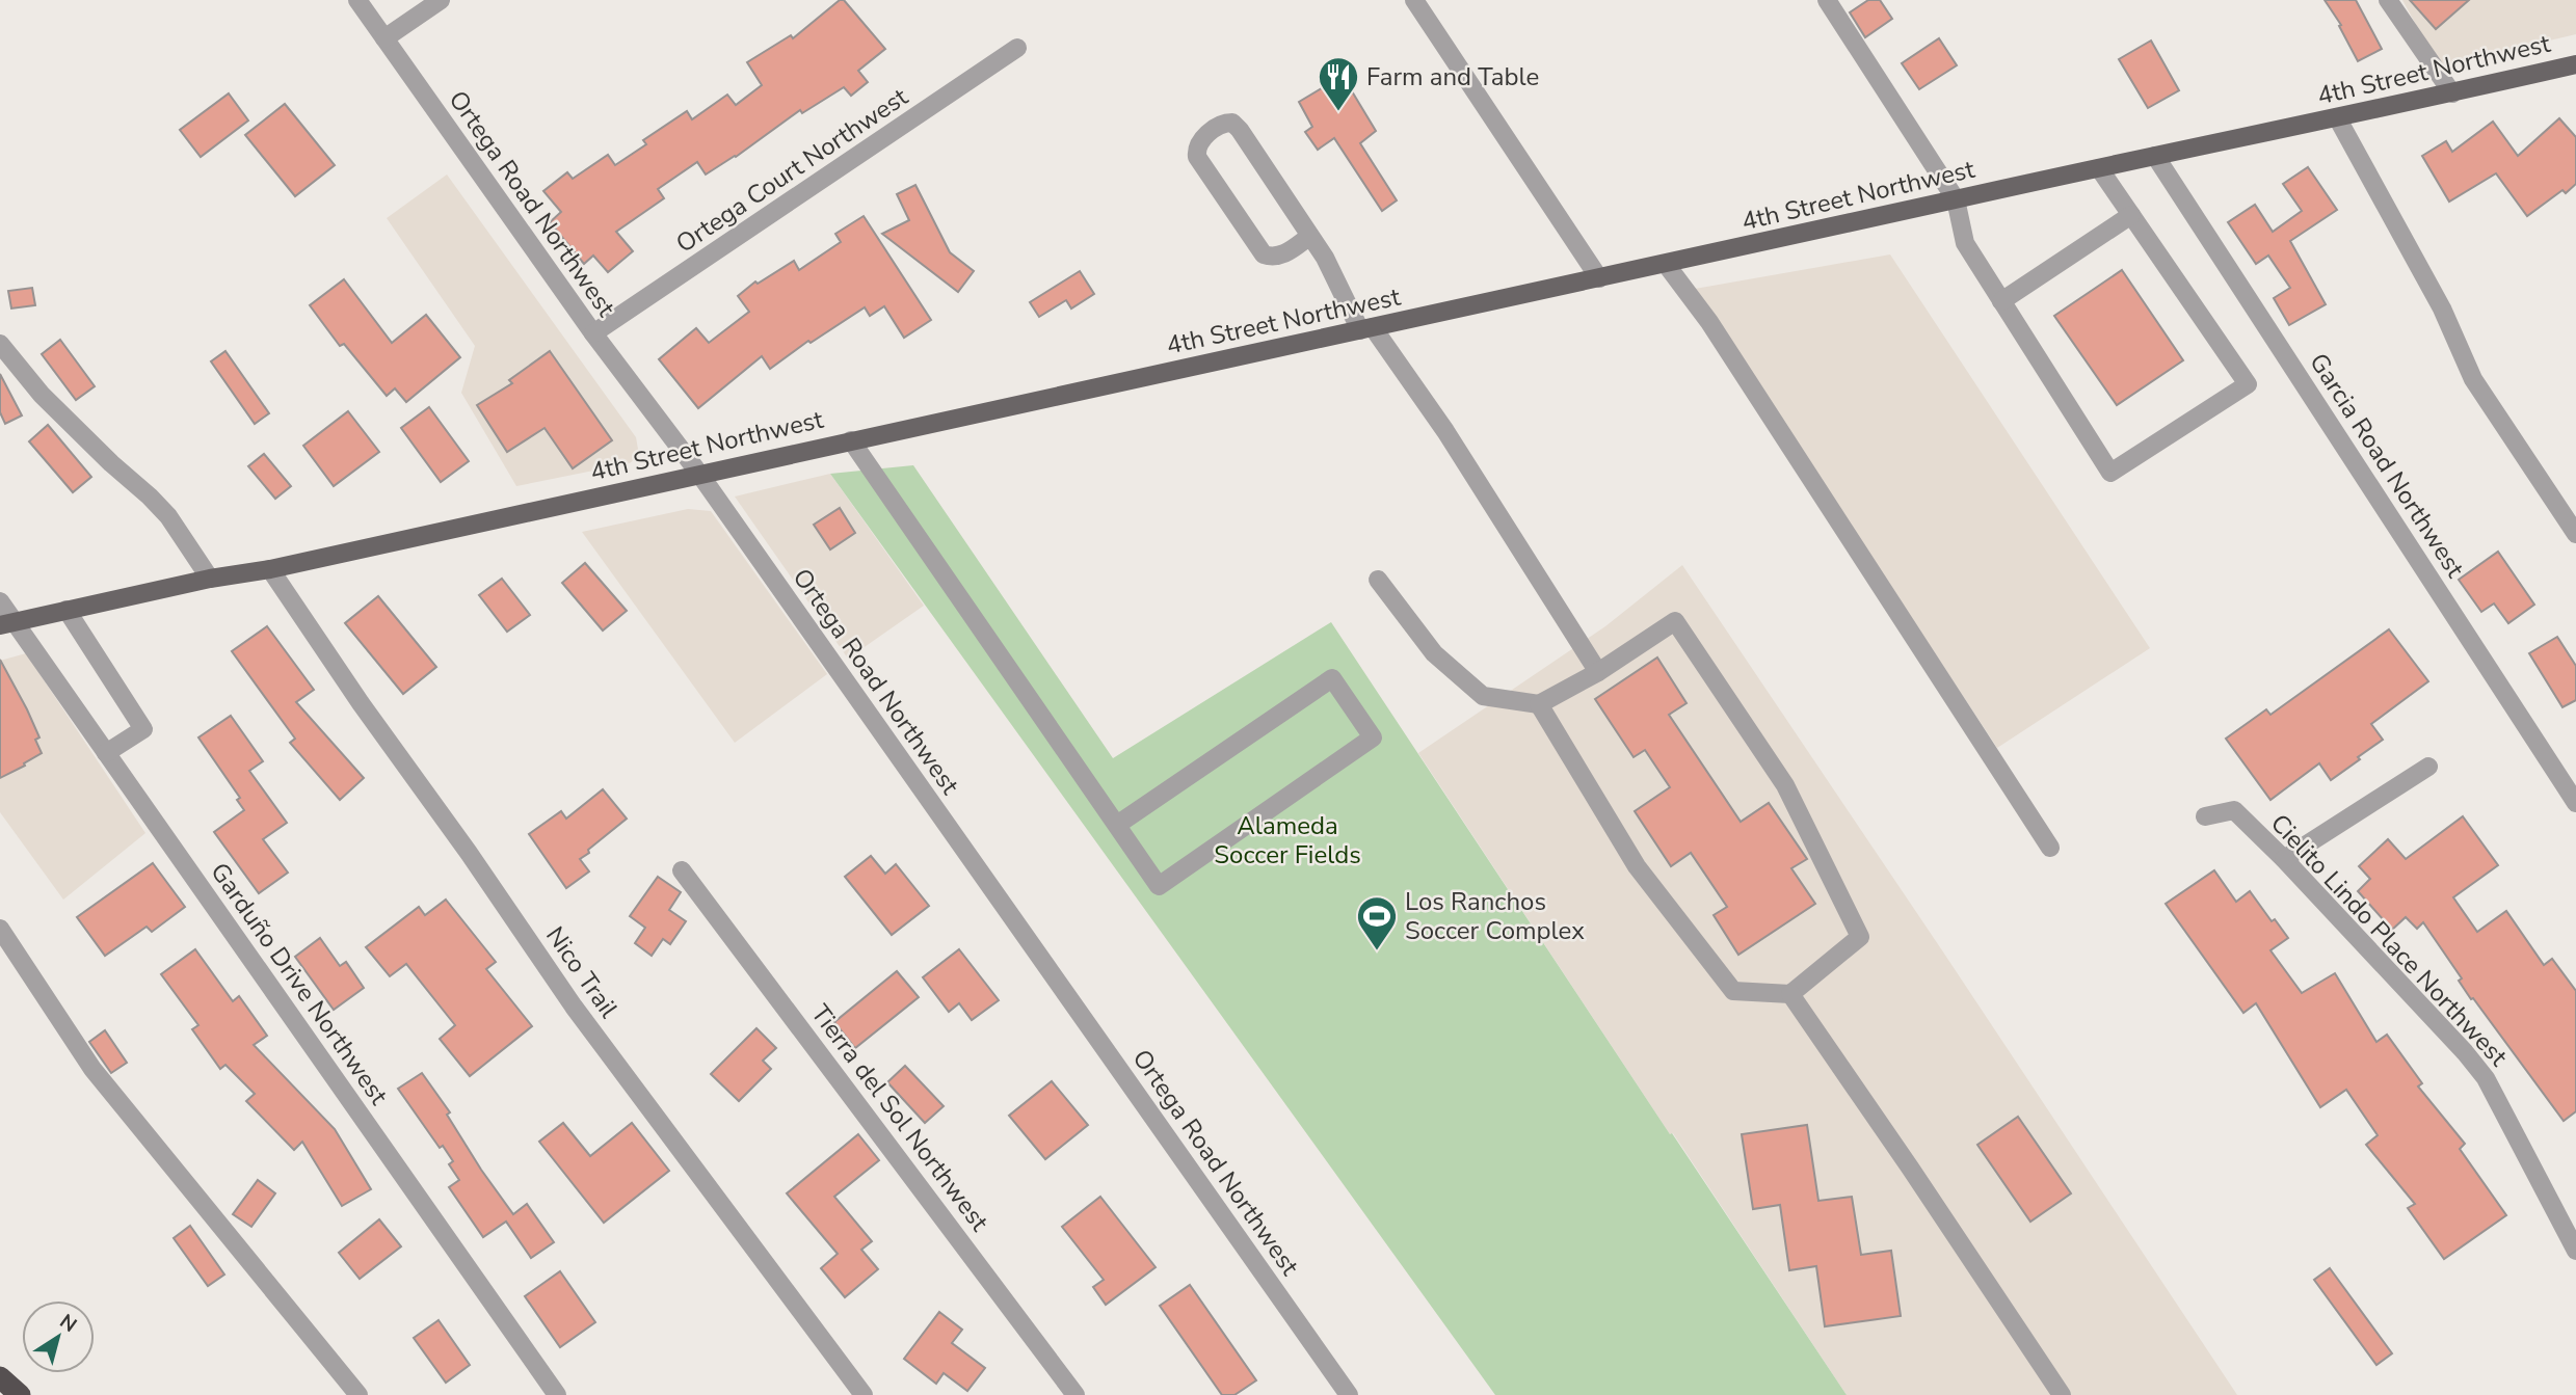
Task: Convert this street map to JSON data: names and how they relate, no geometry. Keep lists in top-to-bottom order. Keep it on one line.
{"streets":{"main road":["4th Street Northwest"],"street":["Ortega Court Northwest","Ortega Road Northwest","Garcia Road Northwest","Cielito Lindo Place Northwest","Nico Trail","Garduño Drive Northwest","Tierra del Sol Northwest"]},"crossings":[["4th Street Northwest","Ortega Road Northwest"],["4th Street Northwest","Garcia Road Northwest"],["4th Street Northwest","Nico Trail"],["4th Street Northwest","Garduño Drive Northwest"],["Ortega Court Northwest","Ortega Road Northwest"]],"parks":["Alameda Soccer Fields"],"places":{"restaurant":["Farm and Table"],"sports":["Los Ranchos Soccer Complex"]},"north":"top right"}
